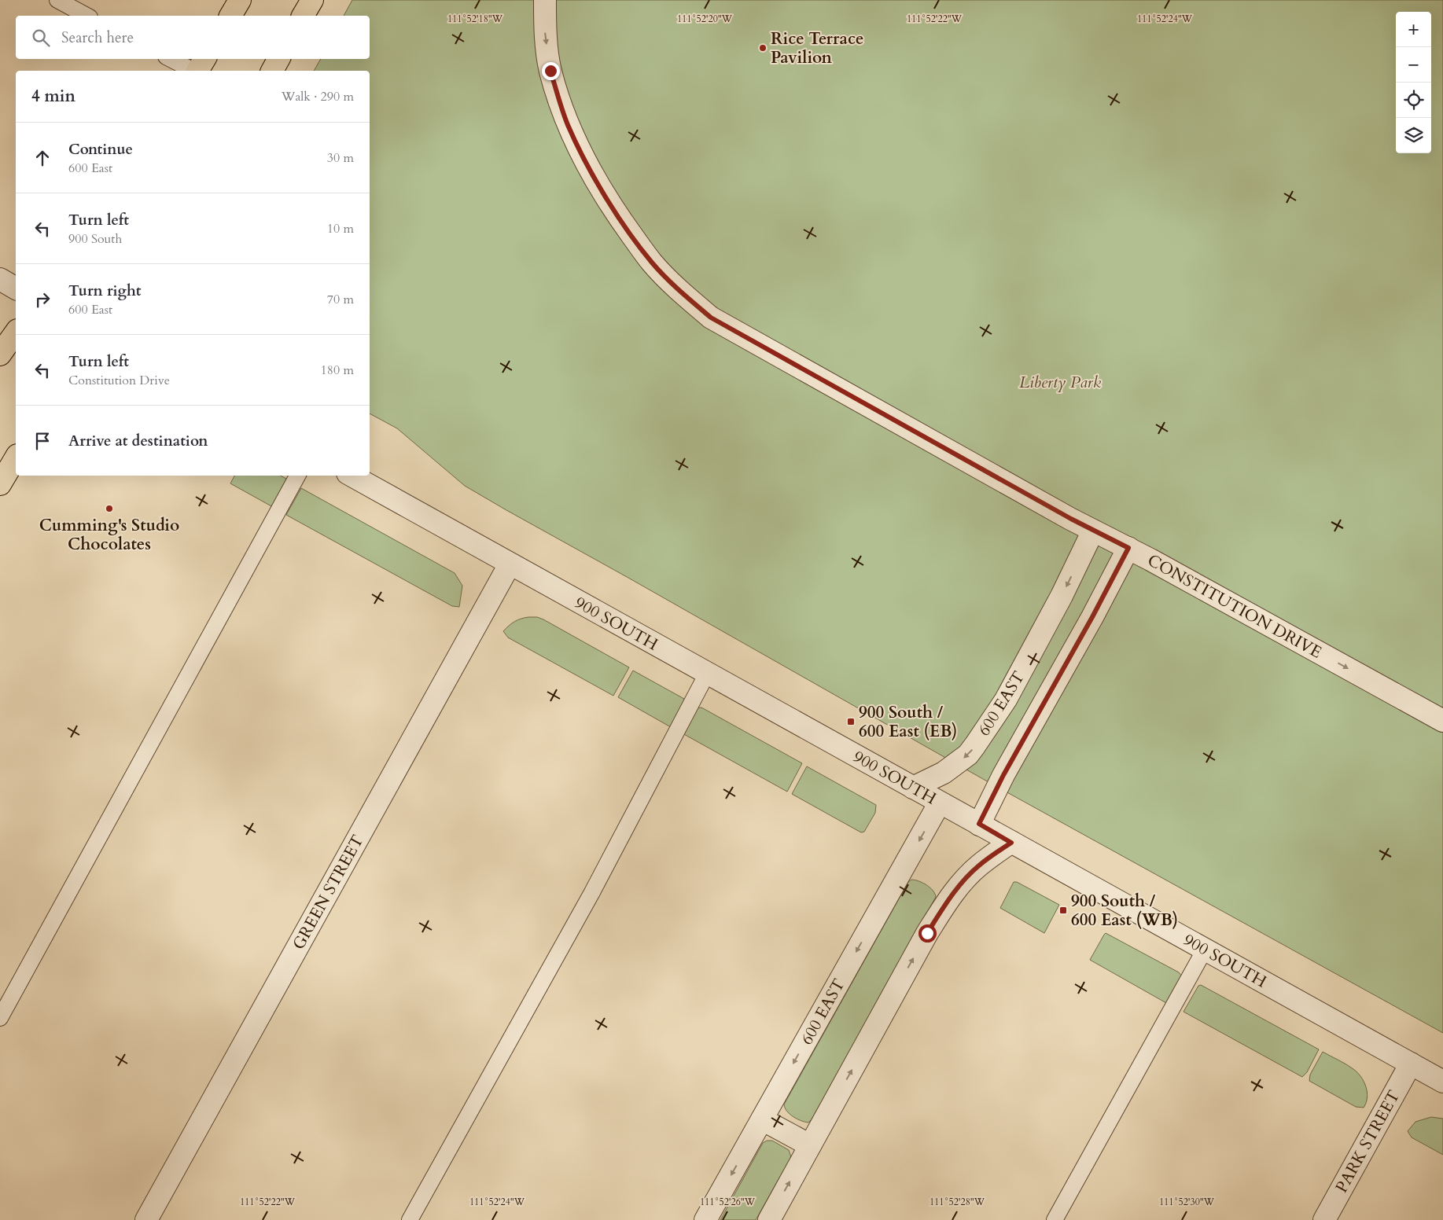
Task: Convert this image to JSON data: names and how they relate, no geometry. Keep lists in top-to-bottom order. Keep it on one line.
{"streets":{"street":["CONSTITUTION DRIVE","900 SOUTH","600 EAST","GREEN STREET","PARK STREET"]},"crossings":[["CONSTITUTION DRIVE","600 EAST"],["900 SOUTH","600 EAST"],["900 SOUTH","GREEN STREET"],["900 SOUTH","PARK STREET"]],"one_way":["CONSTITUTION DRIVE"],"parks":["Liberty Park"],"places":{"other":["Rice Terrace Pavilion","Cumming's Studio Chocolates"],"transit":["900 South / 600 East (EB)","900 South / 600 East (WB)"]},"page":{"map_buttons":["+","−"],"search":"Search here","heading":["4 min","Walk · 290 m"],"list":[["Continue","600 East","30 m"],["Turn left","900 South","10 m"],["Turn right","600 East","70 m"],["Turn left","Constitution Drive","180 m"],"Arrive at destination"]},"coordinates":["111°52'18\"W","111°52'20\"W","111°52'22\"W","111°52'24\"W","111°52'26\"W","111°52'28\"W","111°52'30\"W"]}
